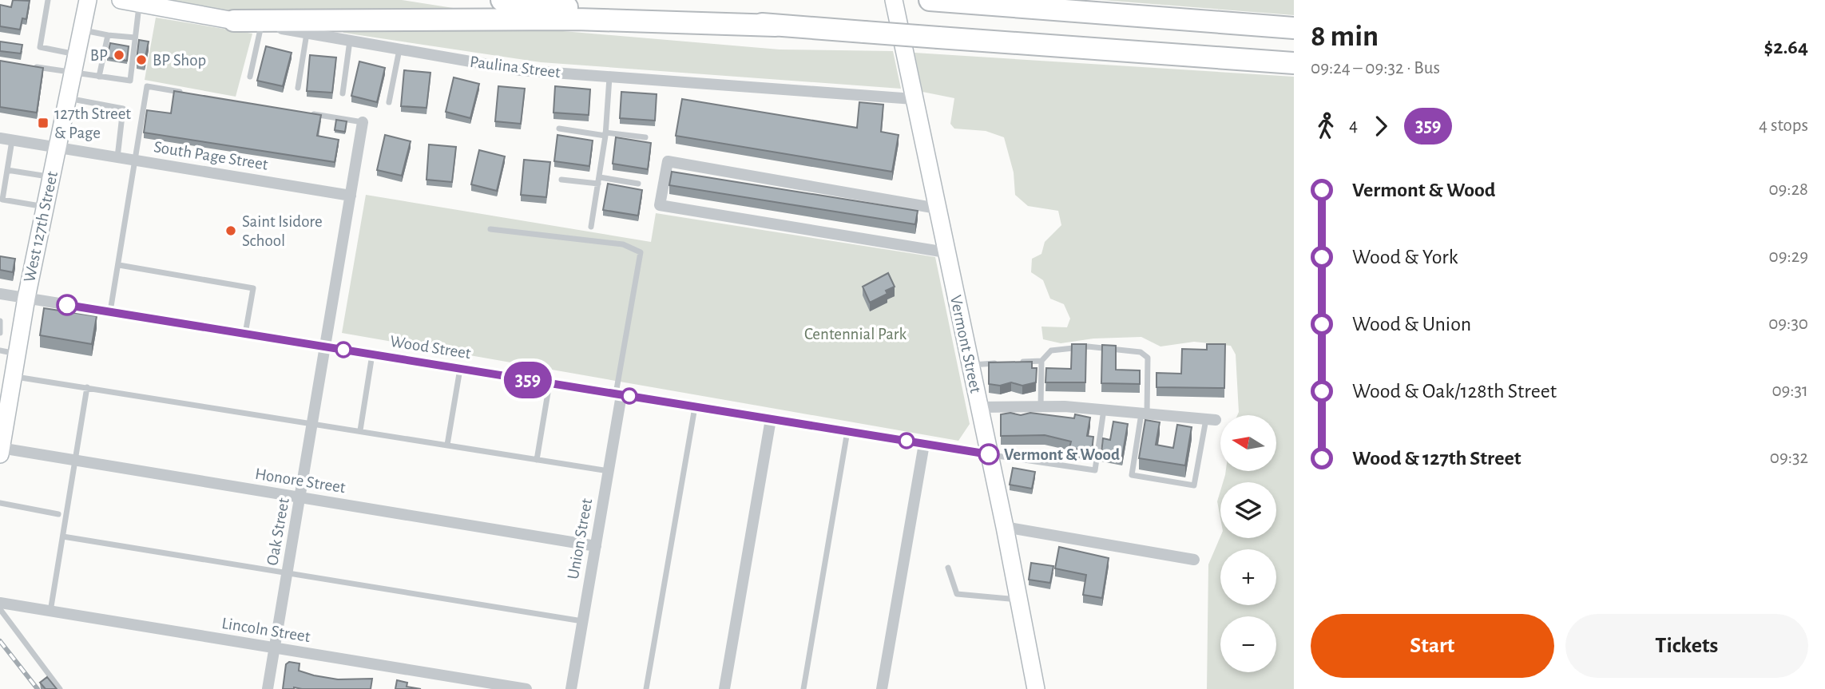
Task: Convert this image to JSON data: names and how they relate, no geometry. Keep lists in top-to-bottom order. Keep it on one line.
{"streets":{"street":["Paulina Street","South Page Street","West 127th Street","Vermont Street","Wood Street","Honore Street","Oak Street","Union Street","Lincoln Street"]},"crossings":[["Paulina Street","Vermont Street"],["South Page Street","West 127th Street"],["South Page Street","Oak Street"],["West 127th Street","Wood Street"],["West 127th Street","Honore Street"],["Vermont Street","Wood Street"],["Wood Street","Oak Street"],["Wood Street","Union Street"],["Honore Street","Oak Street"],["Honore Street","Union Street"],["Oak Street","Lincoln Street"]],"parks":["Centennial Park"],"places":{"other":["BP","BP Shop","Saint Isidore School","Vermont & Wood"],"transit":["127th Street & Page"]},"lines":["bus line 359"],"north":"left","page":{"on_map":"359","heading":["8 min","09:24 – 09:32 · Bus","$2.64"],"legs":["4","359","4 stops"],"list":[{"name":"Vermont & Wood","value":"09:28"},{"name":"Wood & York","value":"09:29"},{"name":"Wood & Union","value":"09:30"},{"name":"Wood & Oak/128th Street","value":"09:31"},{"name":"Wood & 127th Street","value":"09:32"}],"map_buttons":["+","−"],"buttons":["Start","Tickets"]}}
